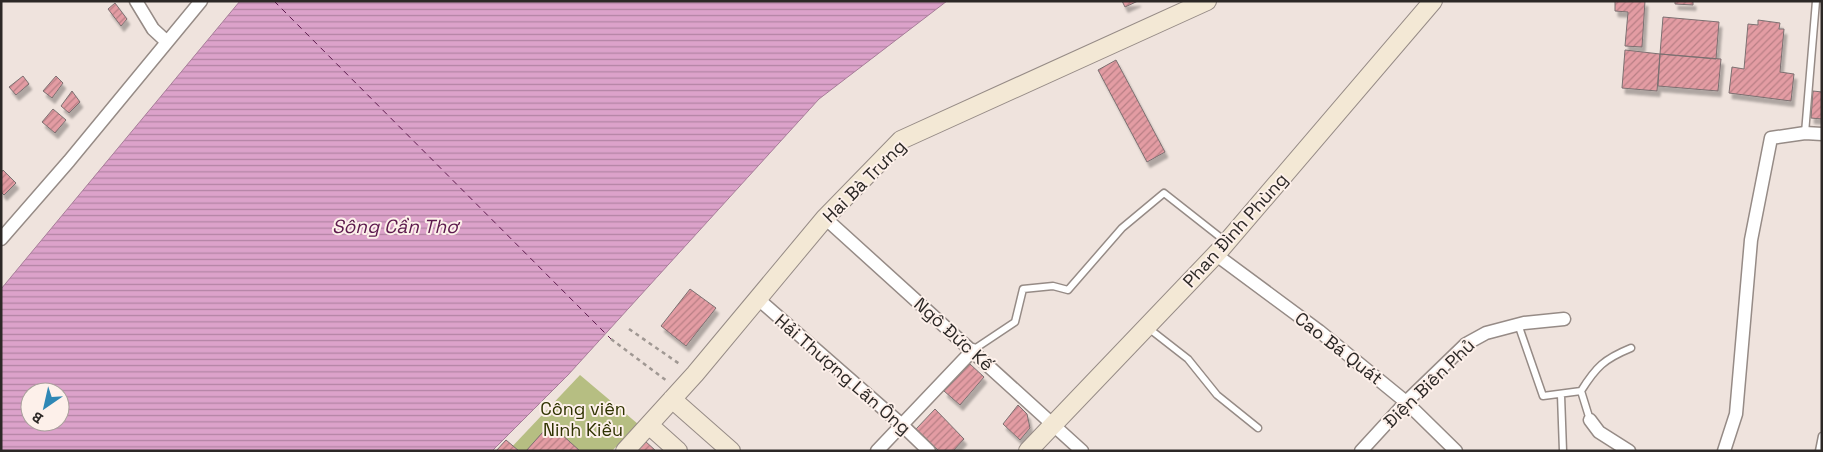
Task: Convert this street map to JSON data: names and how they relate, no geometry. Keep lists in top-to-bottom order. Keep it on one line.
{"streets":{"street":["Hai Bà Trưng","Phan Đình Phùng","Ngô Đức Kế","Cao Bá Quát","Hải Thượng Lãn Ông","Điện Biên Phủ"]},"crossings":[["Hai Bà Trưng","Ngô Đức Kế"],["Hai Bà Trưng","Hải Thượng Lãn Ông"],["Phan Đình Phùng","Ngô Đức Kế"],["Phan Đình Phùng","Cao Bá Quát"],["Cao Bá Quát","Điện Biên Phủ"]],"water":["Sông Cần Thơ"],"parks":["Công viên Ninh Kiều"],"north":"bottom left"}
